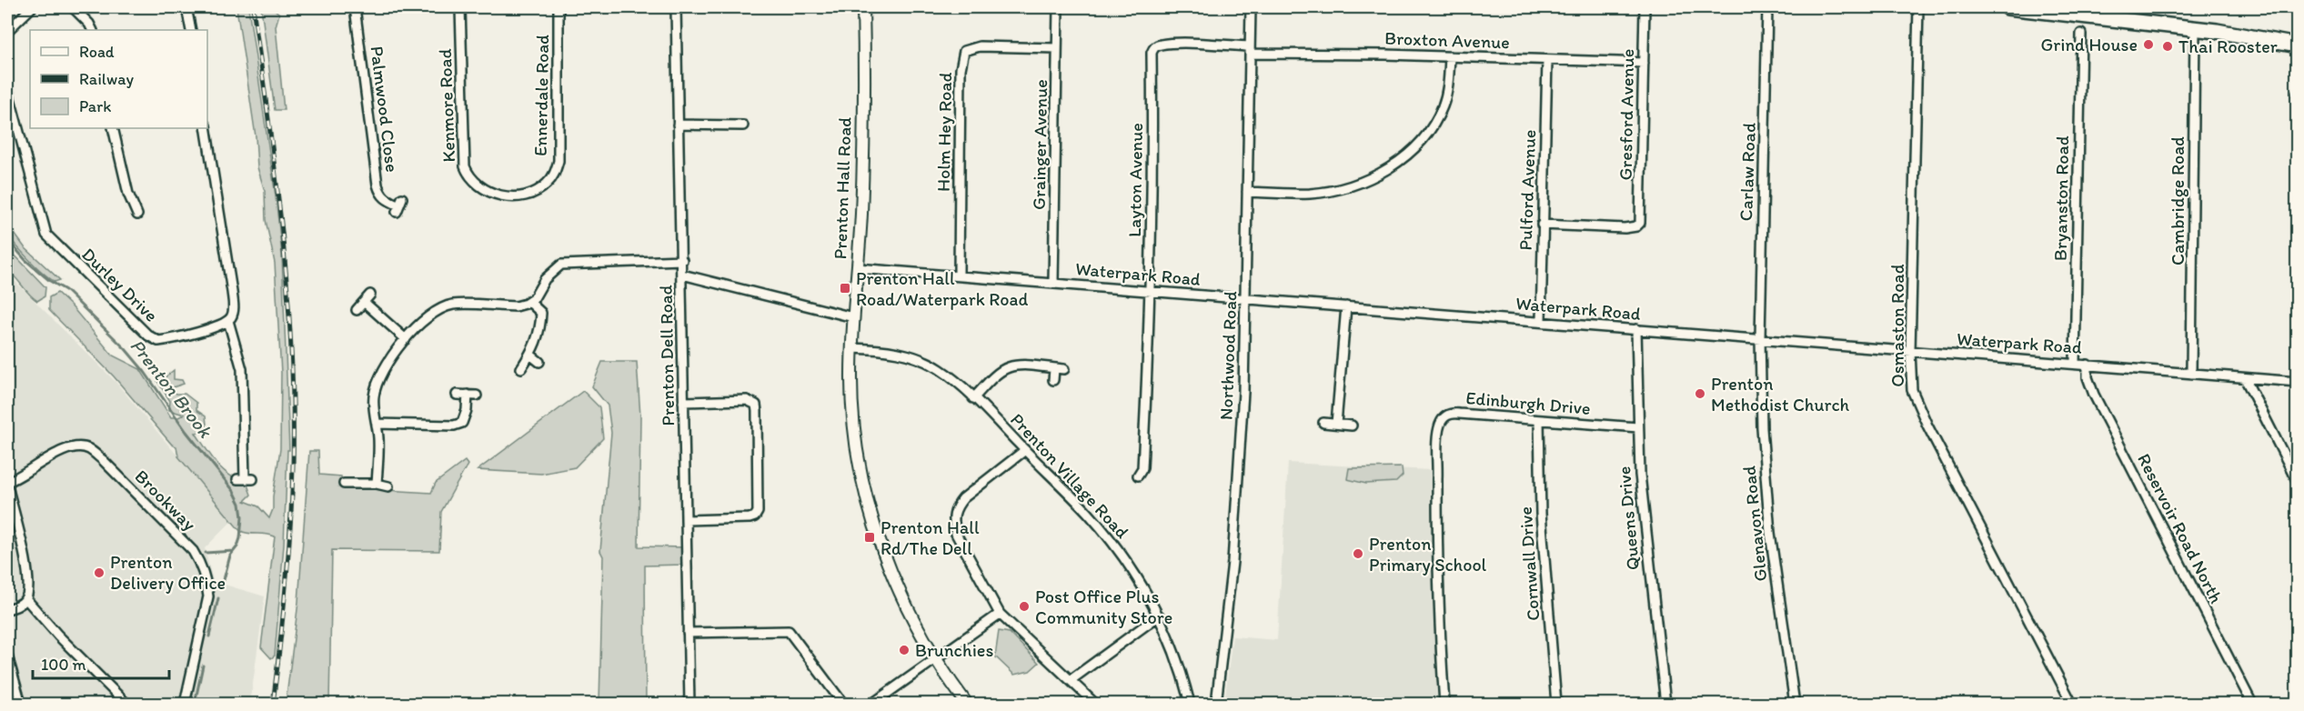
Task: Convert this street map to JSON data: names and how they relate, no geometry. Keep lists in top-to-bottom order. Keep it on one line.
{"streets":{"street":["Broxton Avenue","Ennerdale Road","Kenmore Road","Palmwood Close","Gresford Avenue","Holm Hey Road","Grainger Avenue","Carlaw Road","Layton Avenue","Prenton Hall Road","Pulford Avenue","Bryanston Road","Cambridge Road","Waterpark Road","Durley Drive","Osmaston Road","Prenton Dell Road","Northwood Road","Edinburgh Drive","Prenton Village Road","Brookway","Queens Drive","Glenavon Road","Reservoir Road North","Cornwall Drive"]},"crossings":[["Broxton Avenue","Gresford Avenue"],["Broxton Avenue","Layton Avenue"],["Broxton Avenue","Pulford Avenue"],["Broxton Avenue","Northwood Road"],["Ennerdale Road","Kenmore Road"],["Gresford Avenue","Pulford Avenue"],["Holm Hey Road","Grainger Avenue"],["Holm Hey Road","Waterpark Road"],["Grainger Avenue","Waterpark Road"],["Carlaw Road","Waterpark Road"],["Carlaw Road","Glenavon Road"],["Layton Avenue","Waterpark Road"],["Layton Avenue","Northwood Road"],["Prenton Hall Road","Waterpark Road"],["Prenton Hall Road","Prenton Village Road"],["Pulford Avenue","Waterpark Road"],["Bryanston Road","Waterpark Road"],["Cambridge Road","Waterpark Road"],["Waterpark Road","Osmaston Road"],["Waterpark Road","Northwood Road"],["Waterpark Road","Queens Drive"],["Waterpark Road","Glenavon Road"],["Waterpark Road","Reservoir Road North"],["Edinburgh Drive","Queens Drive"],["Edinburgh Drive","Cornwall Drive"]],"water":["Prenton Brook"],"places":{"other":["Grind House","Thai Rooster","Prenton Methodist Church","Prenton Primary School","Prenton Delivery Office","Post Office Plus Community Store","Brunchies"],"transit":["Prenton Hall Road/Waterpark Road","Prenton Hall Rd/The Dell"]},"legend":["Road","Railway","Park"],"scale_bar":"100 m"}
